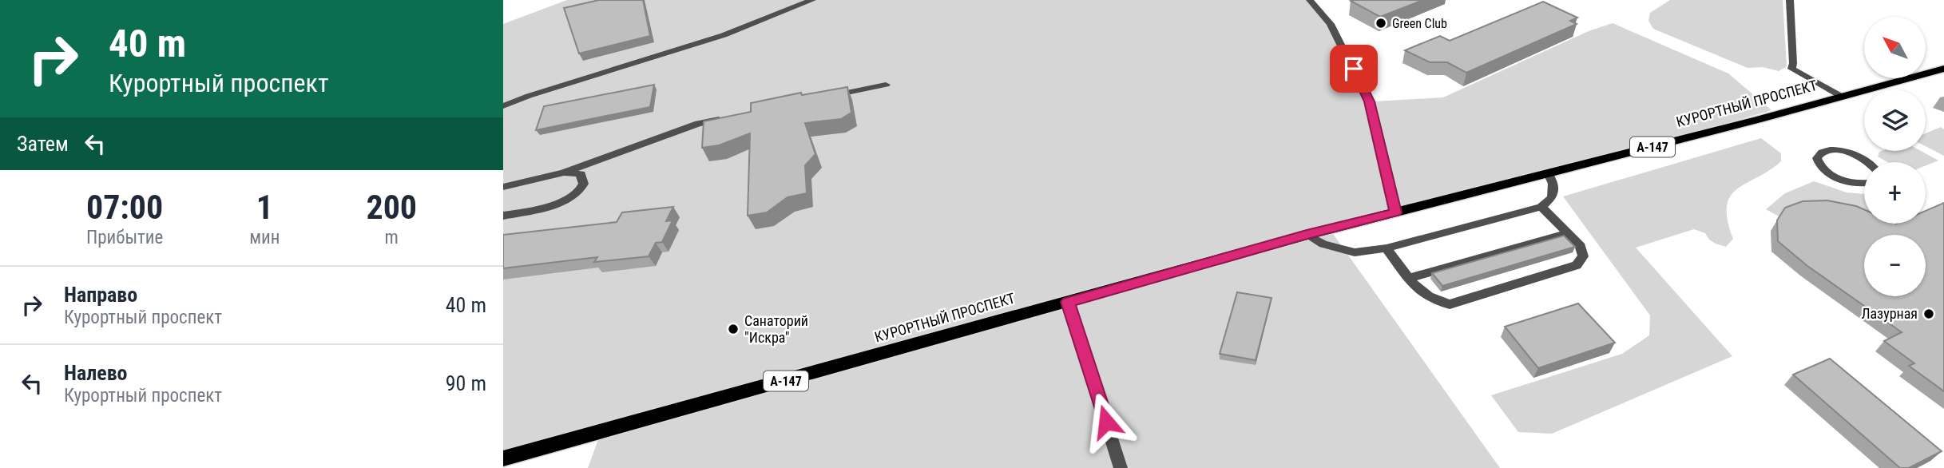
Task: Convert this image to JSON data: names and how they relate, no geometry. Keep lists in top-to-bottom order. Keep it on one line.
{"streets":{"main road":["КУРОРТНЫЙ ПРОСПЕКТ","А-147"]},"places":["Green Club","Лазурная","Санаторий \"Искра\""],"north":"top left","page":{"turn":["40 m","Курортный проспект"],"map_buttons":["+","−"],"then":"Затем","eta":["07:00","Прибытие","1","мин","200","m"],"list":[{"name":"Направо","note":"Курортный проспект","value":"40 m"},{"name":"Налево","note":"Курортный проспект","value":"90 m"}]}}
